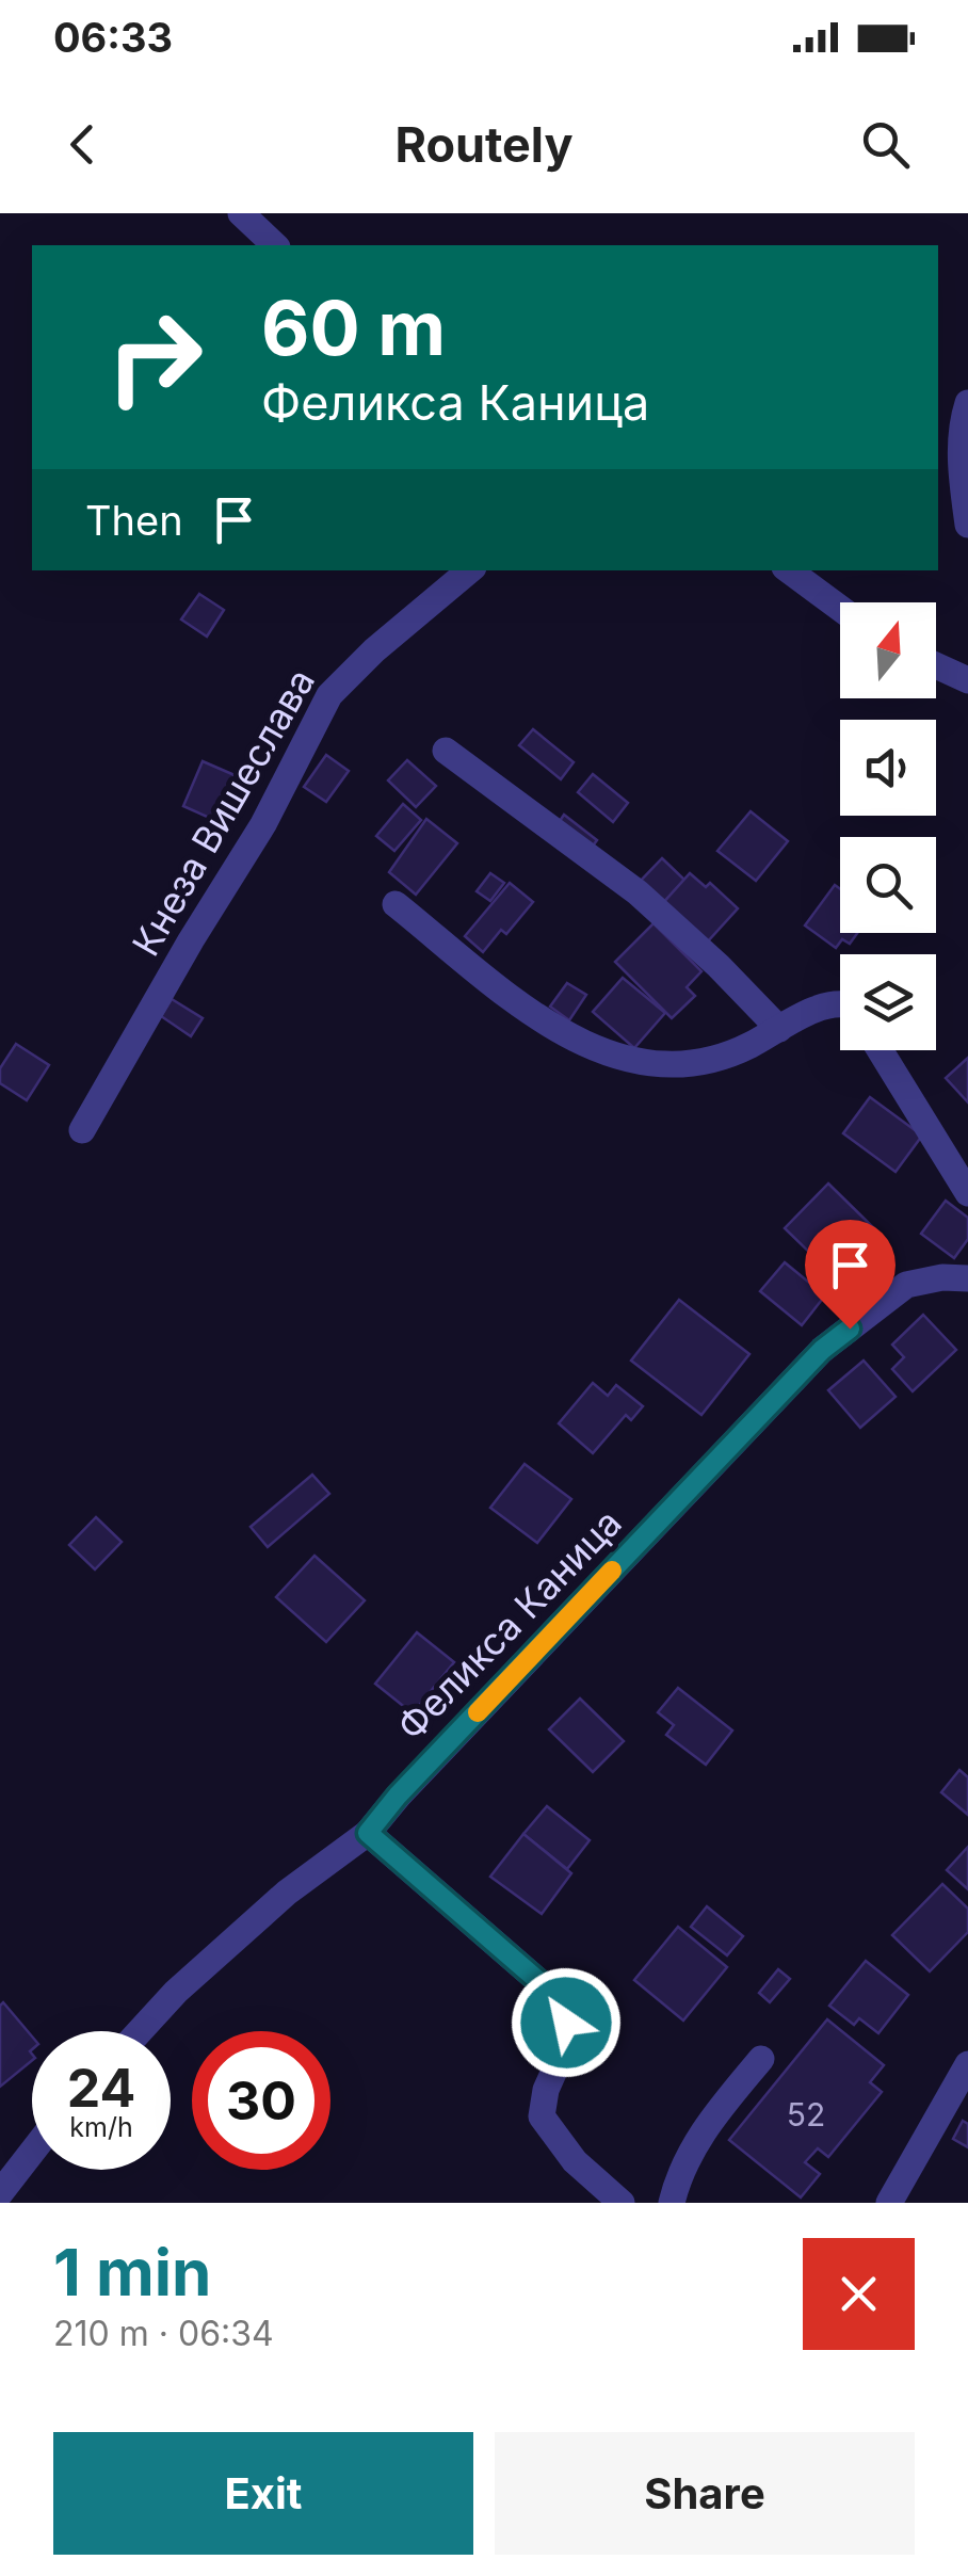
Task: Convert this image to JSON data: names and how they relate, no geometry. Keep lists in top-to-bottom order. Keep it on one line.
{"streets":{"street":["Кнеза Вишеслава","Феликса Каница"]},"house_numbers":["52"],"north":"top","page":{"status":"06:33","header":"Routely","turn":["60 m","Феликса Каница"],"then":"Then","speed":"24 km/h","limit":"30","heading":["1 min","210 m · 06:34"],"buttons":["Exit","Share"]}}
